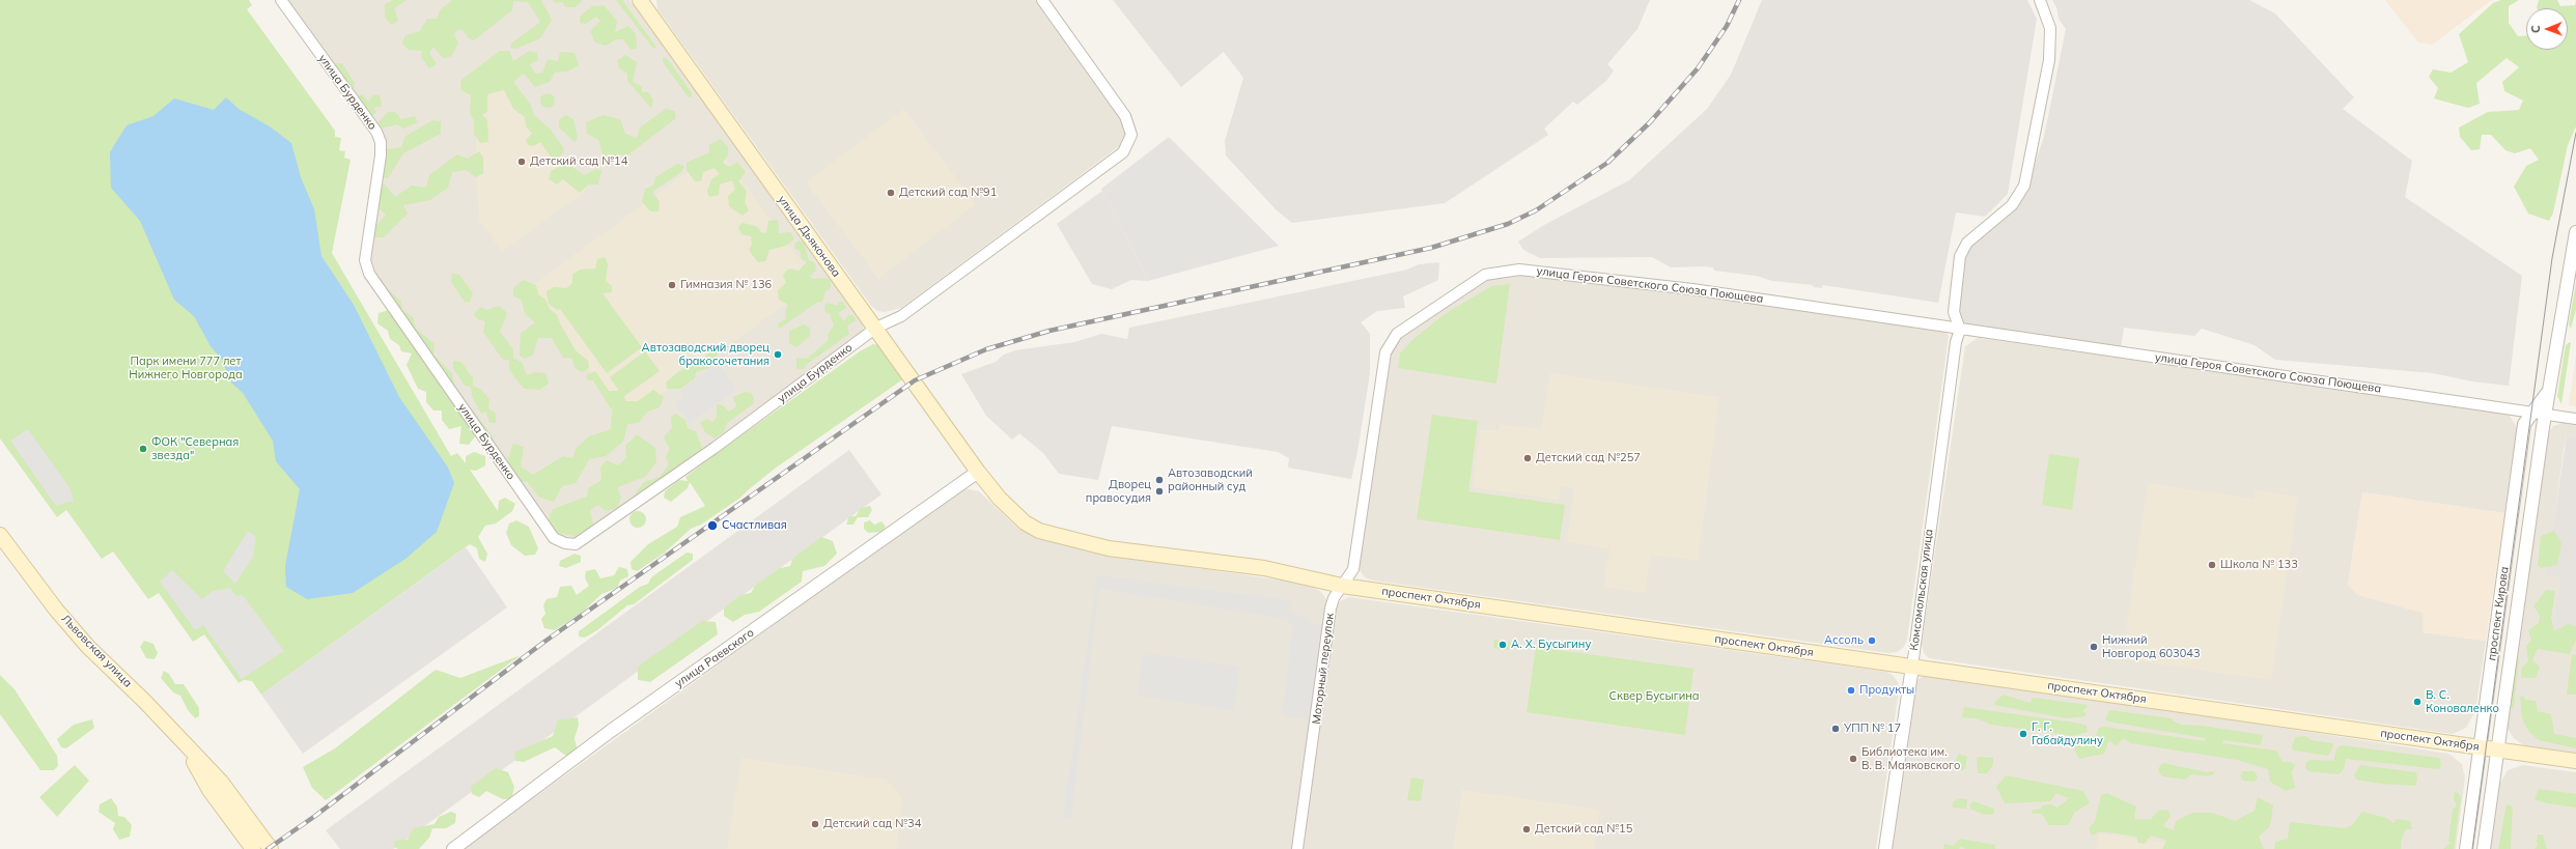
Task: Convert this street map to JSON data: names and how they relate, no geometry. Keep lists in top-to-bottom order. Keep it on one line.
{"streets":{"main road":["улица Дьяконова","проспект Октября","Львовская улица"],"street":["улица Бурденко","улица Героя Советского Союза Поющева","Комсомольская улица","проспект Кирова","улица Раевского","Моторный переулок"]},"crossings":[["улица Бурденко","улица Дьяконова"],["улица Дьяконова","проспект Октября"],["улица Дьяконова","улица Раевского"],["улица Героя Советского Союза Поющева","Комсомольская улица"],["улица Героя Советского Союза Поющева","проспект Кирова"],["улица Героя Советского Союза Поющева","Моторный переулок"],["Комсомольская улица","проспект Октября"],["проспект Октября","проспект Кирова"],["проспект Октября","улица Раевского"],["проспект Октября","Моторный переулок"]],"parks":["Парк имени 777 лет Нижнего Новгорода","Сквер Бусыгина"],"places":["Детский сад №14","Детский сад №91","Гимназия № 136","Автозаводский дворец бракосочетания","ФОК \"Северная звезда\"","Детский сад №257","Автозаводский районный суд","Дворец правосудия","Счастливая","Школа № 133","Ассоль","А. Х. Бусыгину","Нижний Новгород 603043","Продукты","В. С. Коноваленко","УПП № 17","Г. Г. Габайдулину","Библиотека им. В. В. Маяковского","Детский сад №34","Детский сад №15"],"north":"left"}
